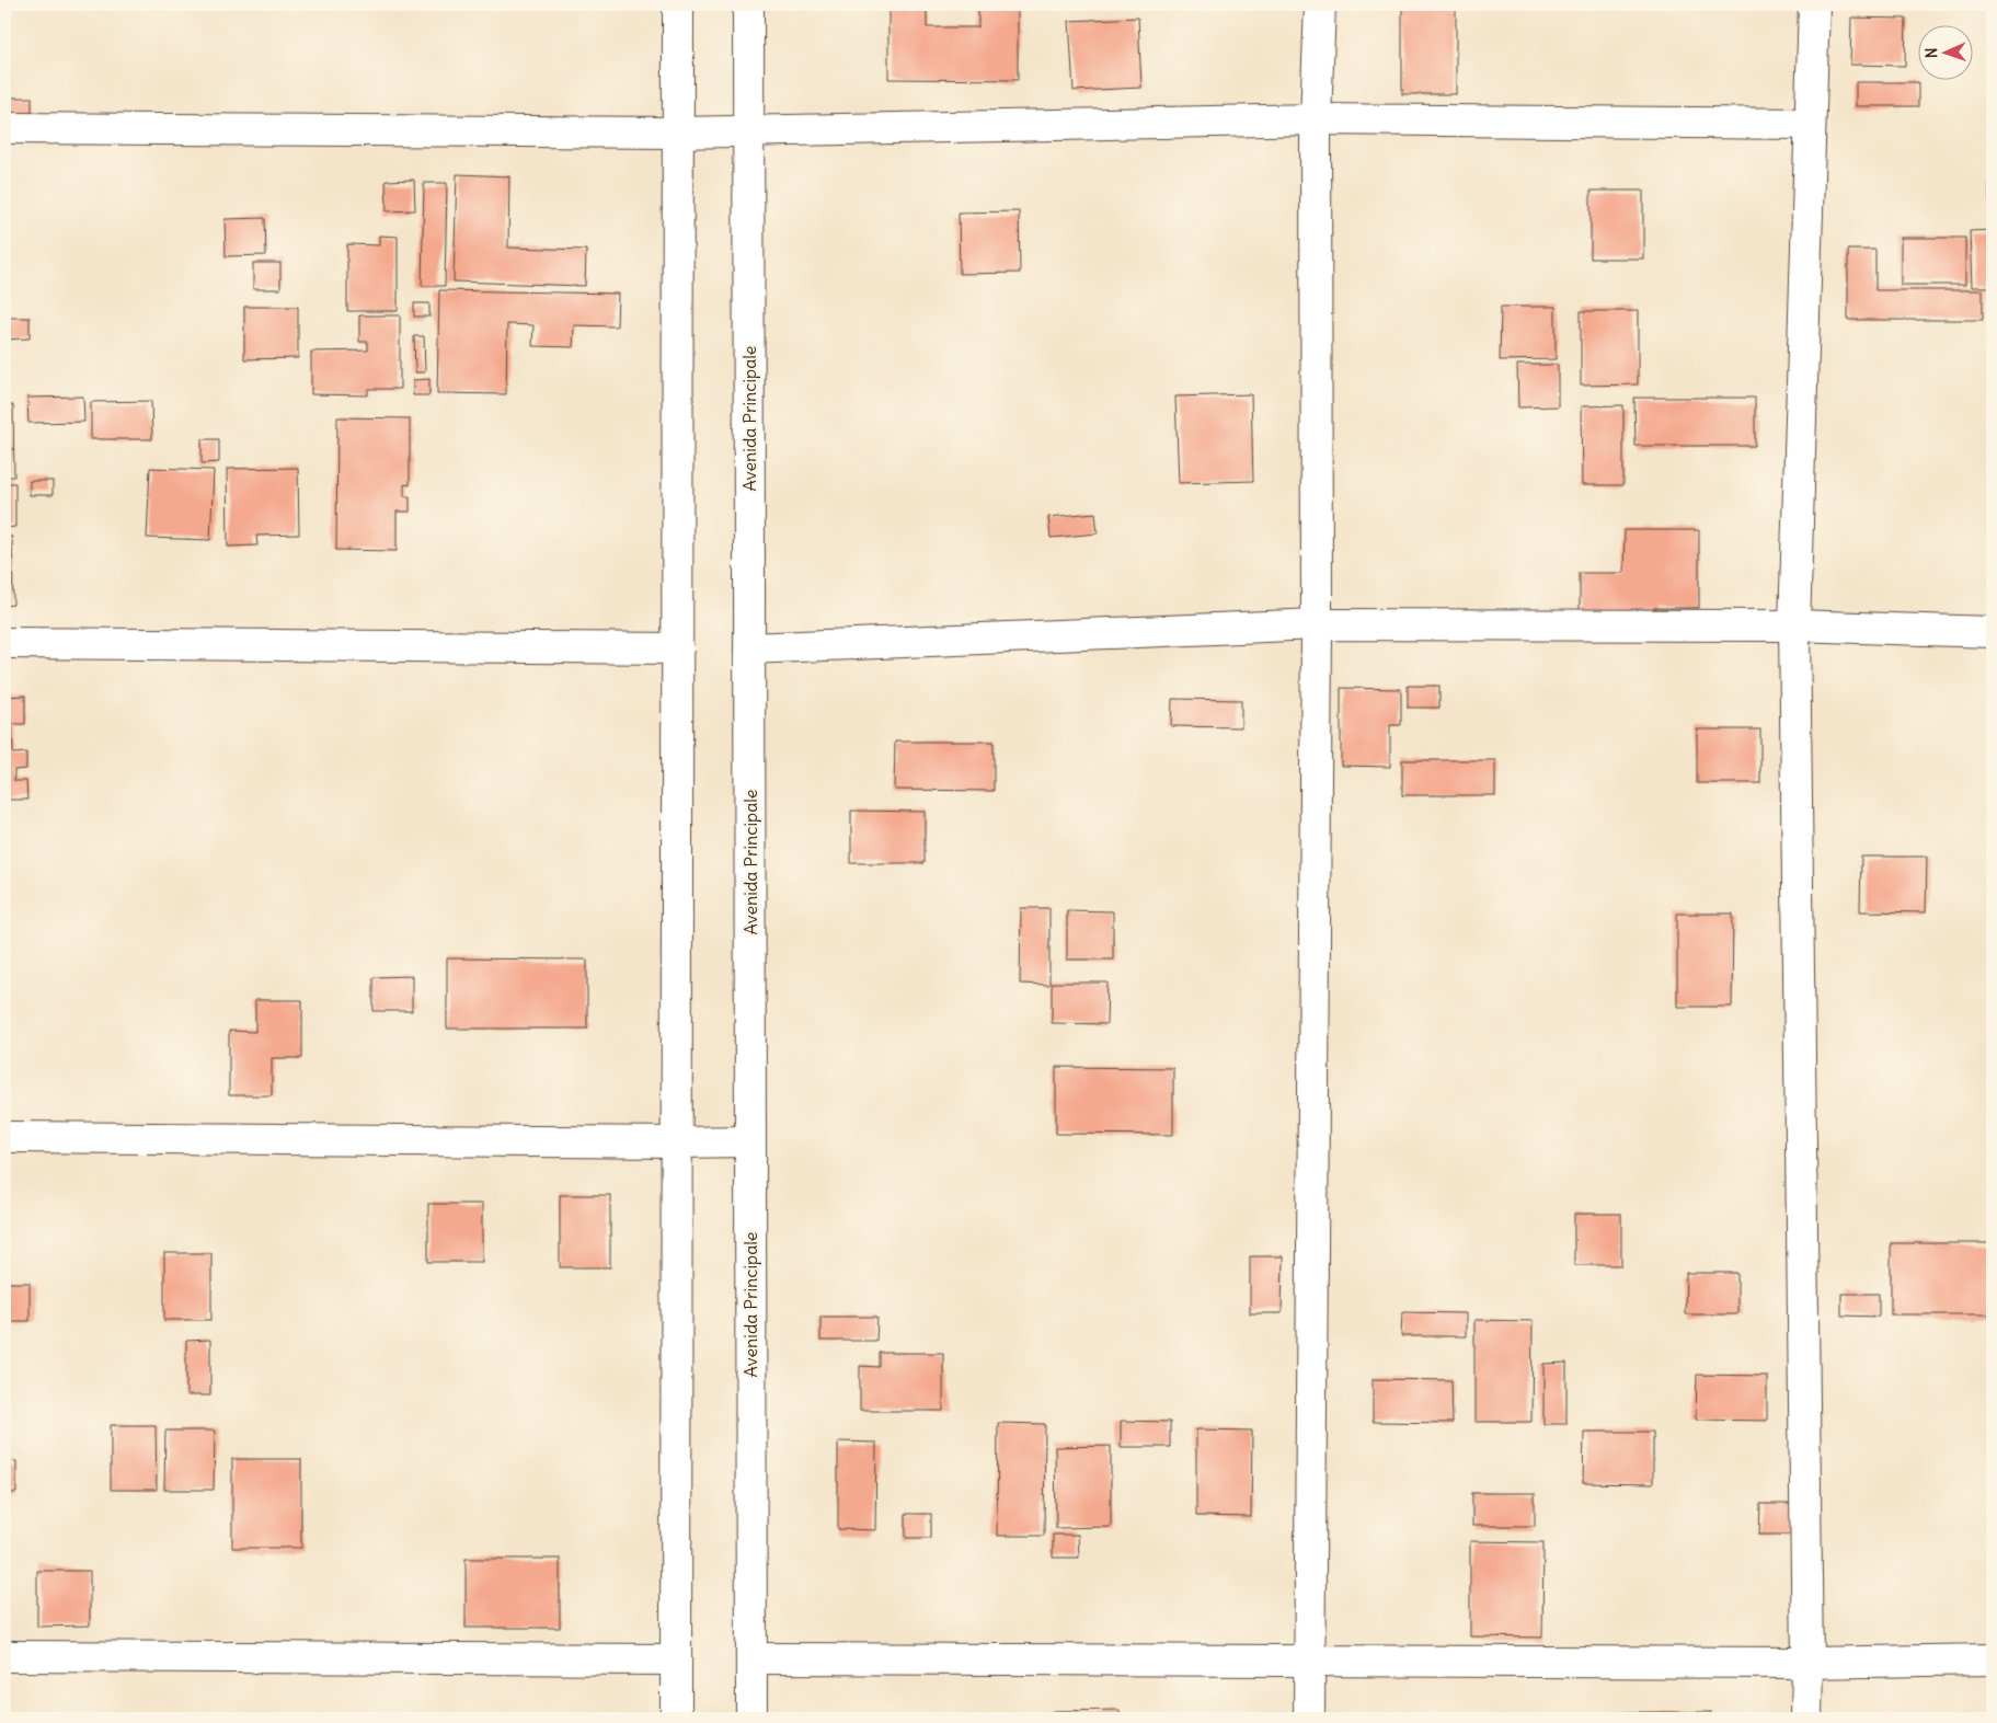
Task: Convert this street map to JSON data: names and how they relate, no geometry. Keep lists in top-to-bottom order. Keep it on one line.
{"streets":{"street":["Avenida Principale"]},"north":"left"}
